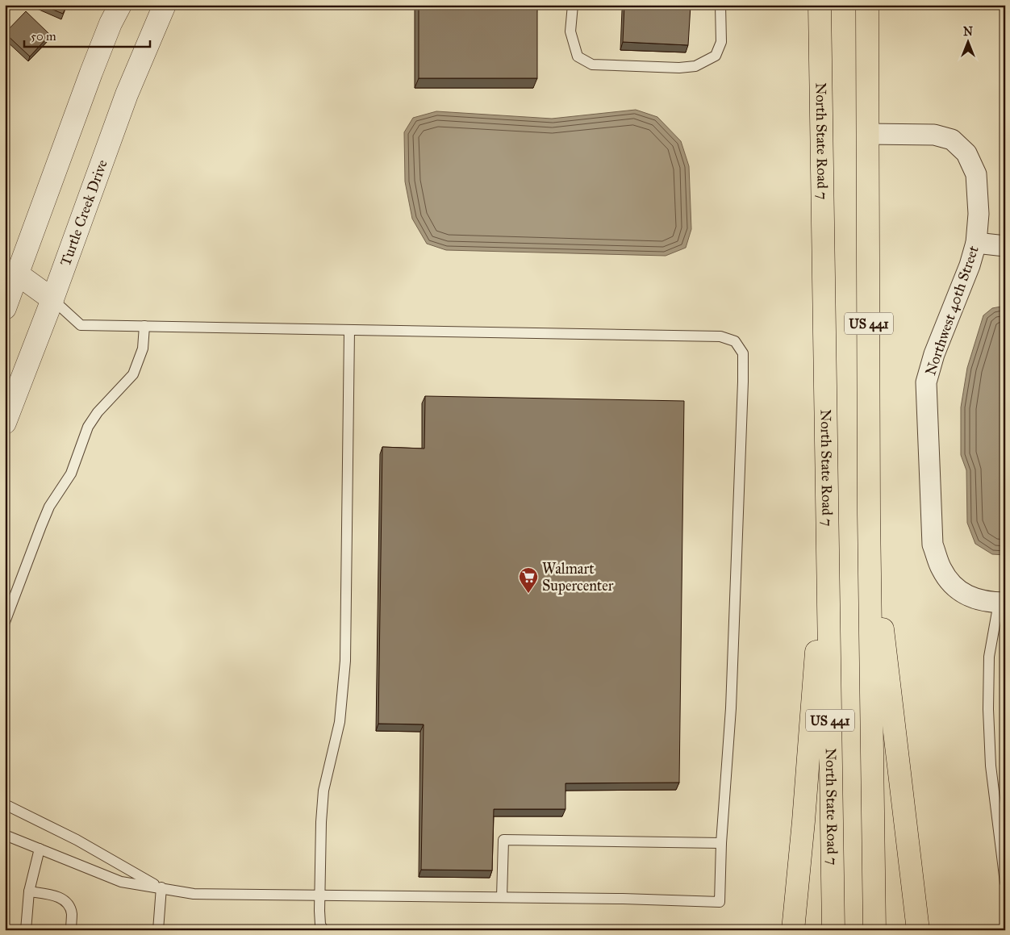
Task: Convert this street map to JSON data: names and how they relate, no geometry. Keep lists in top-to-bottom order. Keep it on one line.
{"streets":{"main road":["North State Road 7","US 441"],"street":["Turtle Creek Drive","Northwest 40th Street"]},"crossings":[["Northwest 40th Street","US 441"]],"places":{"supermarket":["Walmart Supercenter"]},"scale_bar":"50 m","north":"top"}
